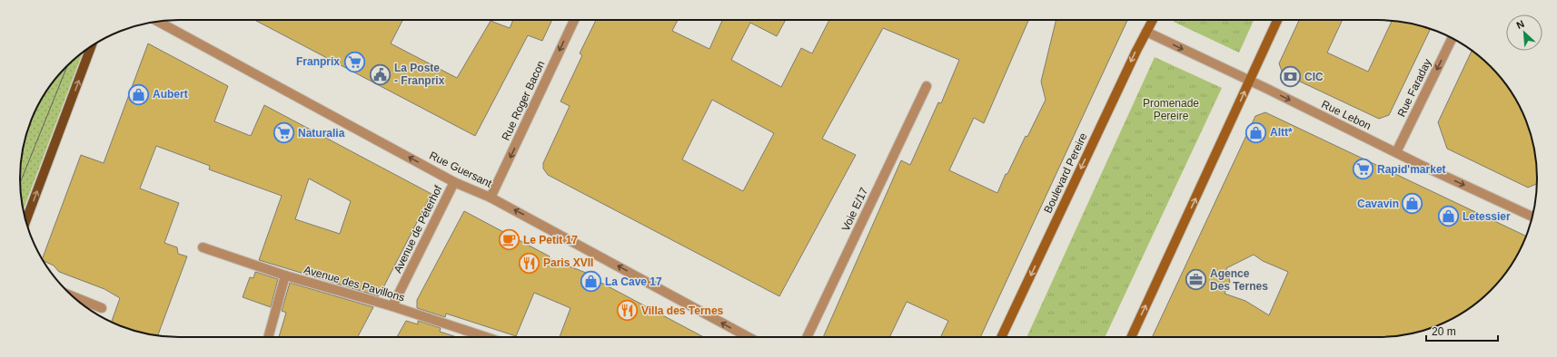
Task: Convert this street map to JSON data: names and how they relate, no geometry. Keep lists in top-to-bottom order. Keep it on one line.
{"streets":{"main road":["Boulevard Pereire"],"street":["Rue Faraday","Rue Roger Bacon","Rue Lebon","Rue Guersant","Voie E/17","Avenue de Péterhof","Avenue des Pavillons"]},"crossings":[["Rue Faraday","Rue Lebon"],["Rue Roger Bacon","Rue Guersant"],["Rue Lebon","Boulevard Pereire"],["Rue Guersant","Avenue de Péterhof"],["Avenue de Péterhof","Avenue des Pavillons"]],"one_way":["Rue Faraday","Rue Roger Bacon","Rue Lebon","Rue Guersant","Boulevard Pereire"],"parks":["Promenade Pereire"],"places":{"supermarket":["Franprix","Naturalia","Rapid'market"],"public building":["La Poste - Franprix"],"bank":["CIC"],"shop":["Aubert","Altt*","Cavavin","Letessier","La Cave 17"],"cafe":["Le Petit 17"],"restaurant":["Paris XVII","Villa des Ternes"],"office":["Agence Des Ternes"]},"scale_bar":"20 m","north":"top left"}
